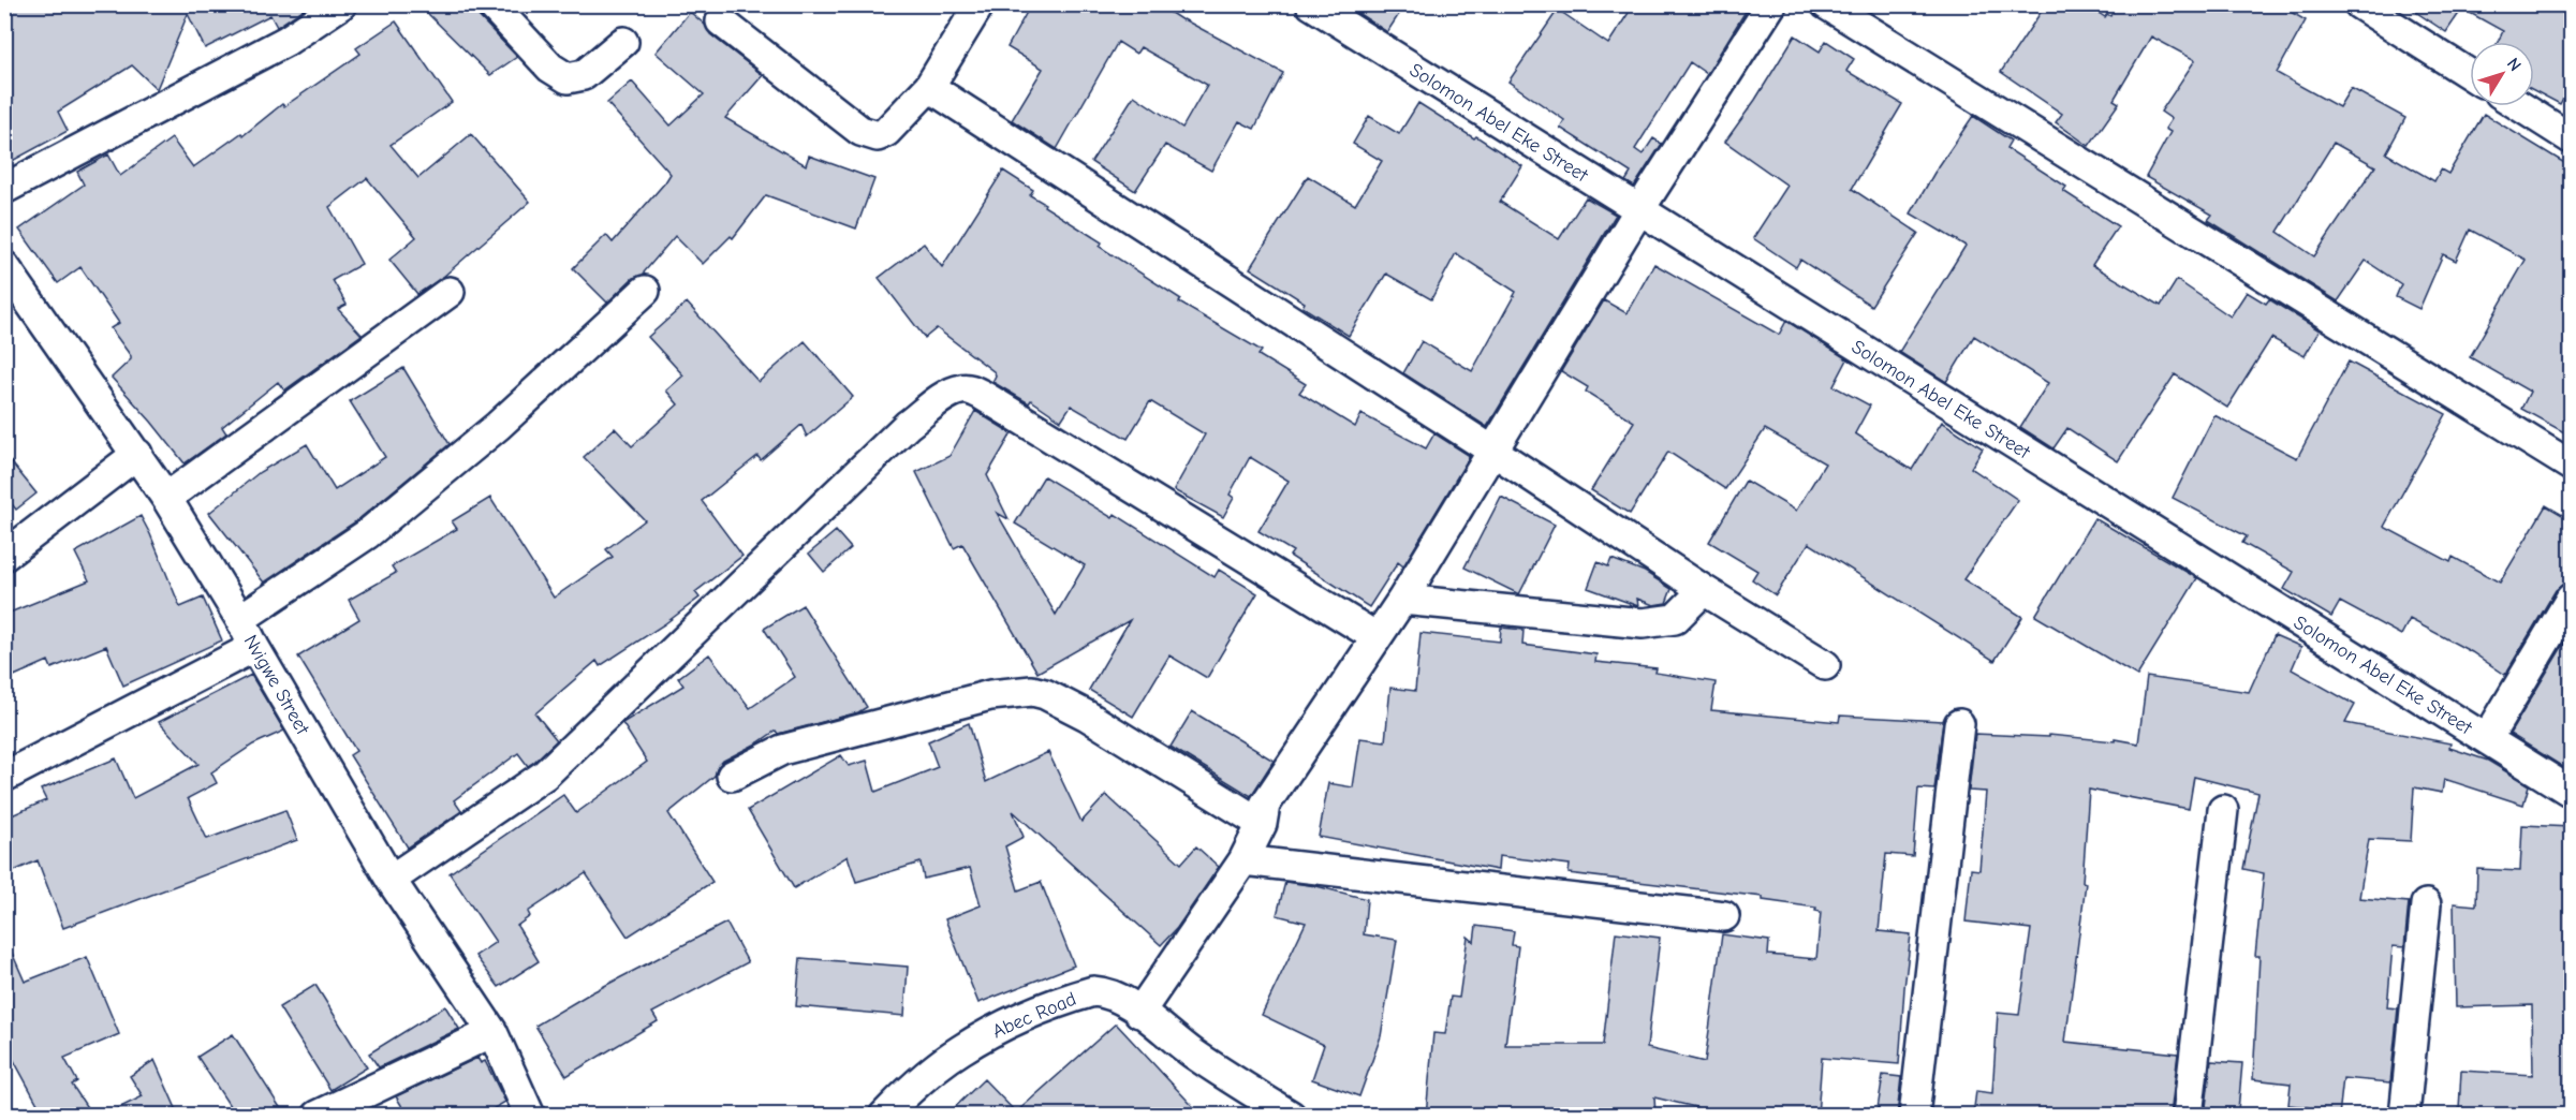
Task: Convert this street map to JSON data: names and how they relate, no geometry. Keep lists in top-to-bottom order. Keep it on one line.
{"streets":{"street":["Solomon Abel Eke Street","Nvigwe Street","Abec Road"]},"north":"top right"}
